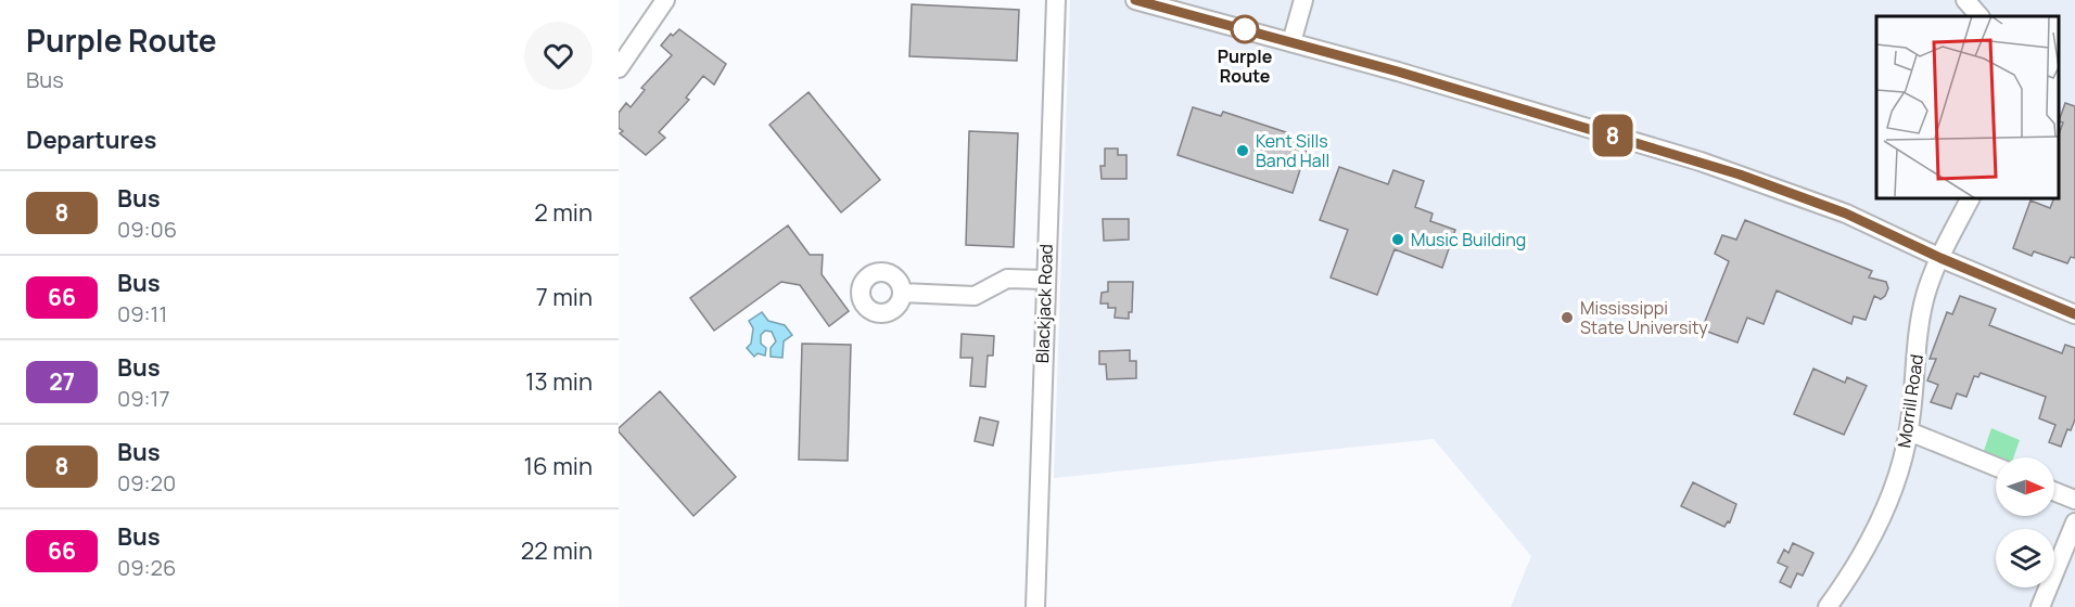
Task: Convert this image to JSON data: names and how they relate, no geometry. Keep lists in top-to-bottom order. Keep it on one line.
{"streets":{"street":["Blackjack Road","Morrill Road"]},"places":["Purple Route","Kent Sills Band Hall","Music Building","Mississippi State University"],"lines":["bus line 8"],"north":"right","page":{"heading":[["Purple Route","Bus"],"Departures"],"on_map":"8","list":[{"mark":"8","name":"Bus","note":"09:06","value":"2 min"},{"mark":"66","name":"Bus","note":"09:11","value":"7 min"},{"mark":"27","name":"Bus","note":"09:17","value":"13 min"},{"mark":"8","name":"Bus","note":"09:20","value":"16 min"},{"mark":"66","name":"Bus","note":"09:26","value":"22 min"}]}}
